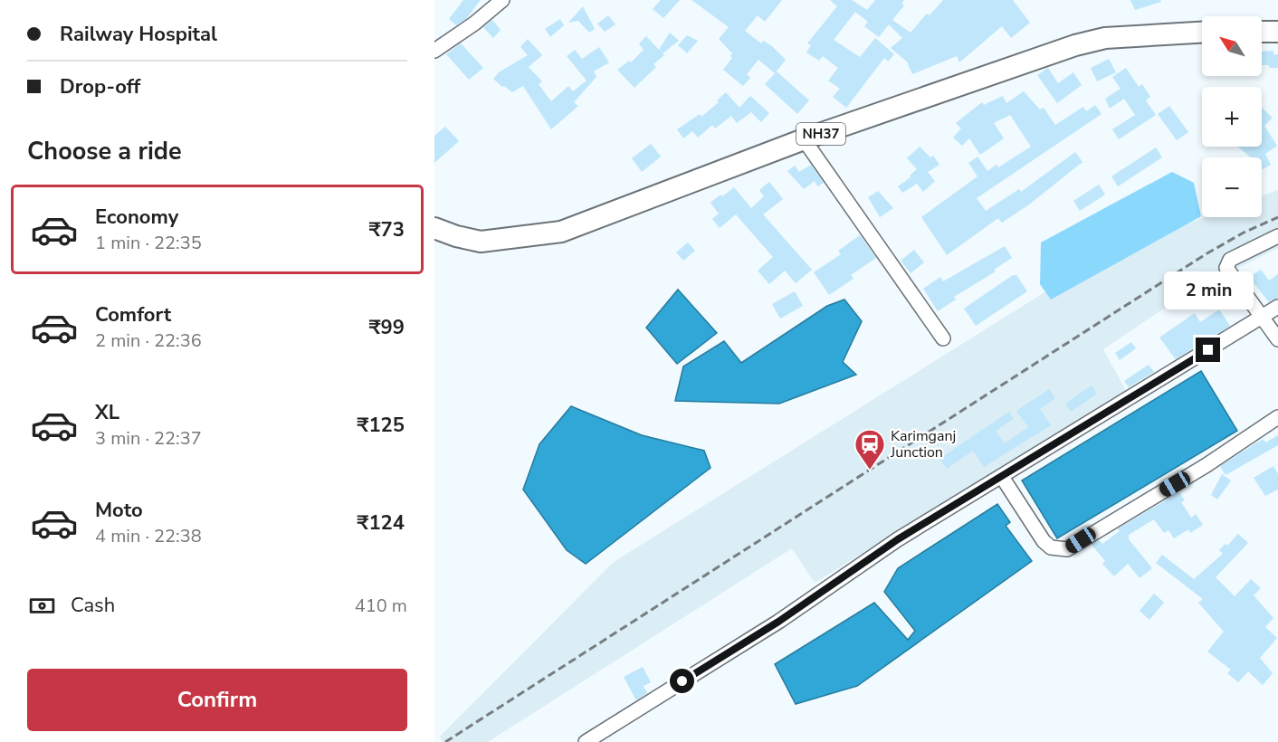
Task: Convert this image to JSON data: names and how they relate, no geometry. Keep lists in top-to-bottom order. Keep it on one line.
{"streets":{"highway":["NH37"]},"places":{"station":["Karimganj Junction"]},"north":"top left","page":{"banner":["Railway Hospital","Drop-off"],"map_buttons":["+","−"],"heading":"Choose a ride","list":[{"name":"Economy","note":"1 min · 22:35","value":"₹73"},{"name":"Comfort","note":"2 min · 22:36","value":"₹99"},{"name":"XL","note":"3 min · 22:37","value":"₹125"},{"name":"Moto","note":"4 min · 22:38","value":"₹124"}],"bubble":"2 min","pay":["Cash","410 m"],"buttons":"Confirm"}}
